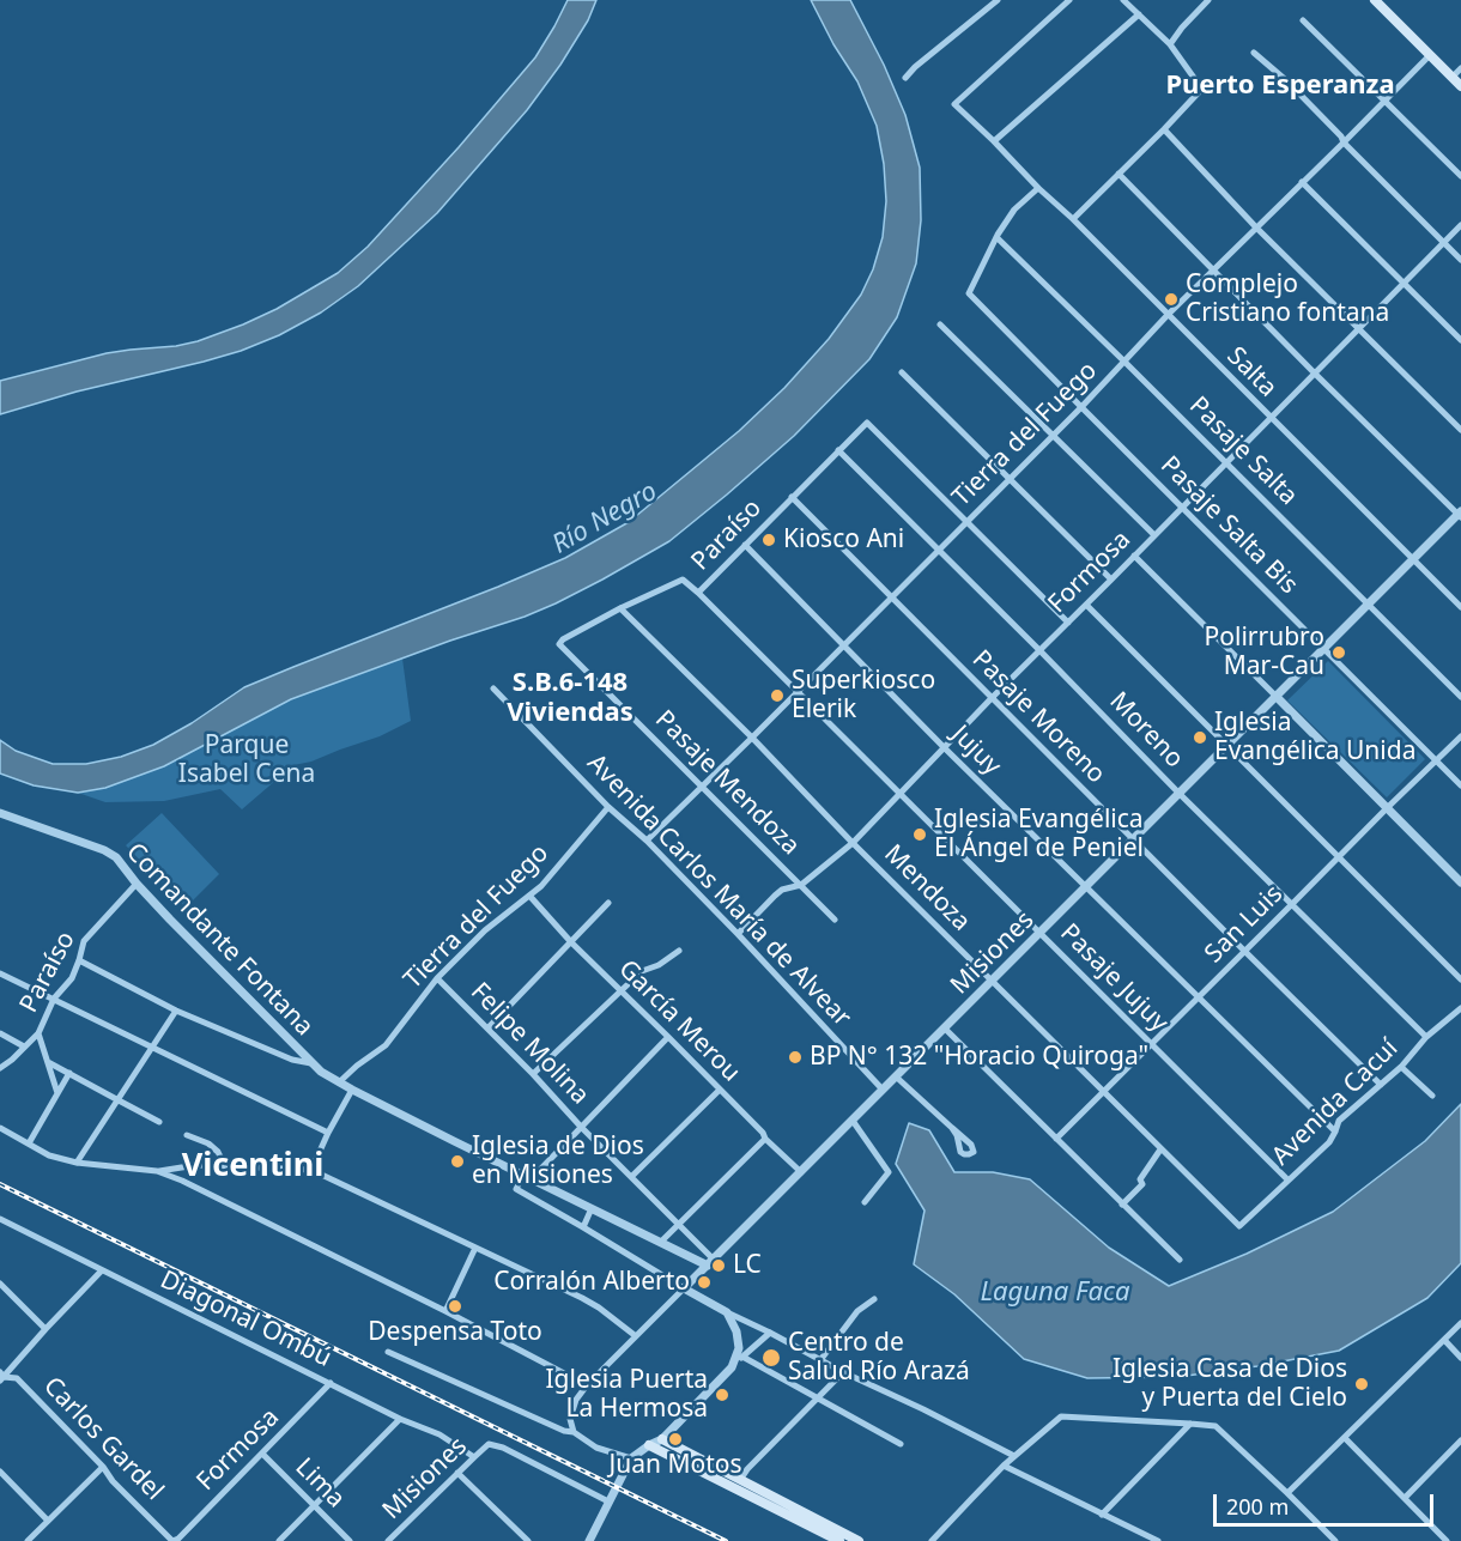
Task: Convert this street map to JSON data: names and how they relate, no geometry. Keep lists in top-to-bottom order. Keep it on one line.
{"streets":{"street":["Salta","Tierra del Fuego","Pasaje Salta","Pasaje Salta Bis","Paraíso","Formosa","Pasaje Moreno","Moreno","Jujuy","Pasaje Mendoza","Mendoza","Avenida Carlos María de Alvear","San Luis","Comandante Fontana","Misiones","Pasaje Jujuy","García Merou","Felipe Molina","Avenida Cacuí","Diagonal Ombú","Carlos Gardel","Lima"]},"crossings":[["Salta","Tierra del Fuego"],["Salta","Formosa"],["Salta","Misiones"],["Tierra del Fuego","Pasaje Salta"],["Tierra del Fuego","Pasaje Salta Bis"],["Tierra del Fuego","Paraíso"],["Tierra del Fuego","Pasaje Moreno"],["Tierra del Fuego","Moreno"],["Tierra del Fuego","Jujuy"],["Tierra del Fuego","Pasaje Mendoza"],["Tierra del Fuego","Mendoza"],["Tierra del Fuego","Avenida Carlos María de Alvear"],["Tierra del Fuego","Comandante Fontana"],["Tierra del Fuego","Pasaje Jujuy"],["Tierra del Fuego","García Merou"],["Tierra del Fuego","Felipe Molina"],["Pasaje Salta","Pasaje Salta Bis"],["Pasaje Salta","Formosa"],["Pasaje Salta","Misiones"],["Pasaje Salta Bis","Formosa"],["Pasaje Salta Bis","San Luis"],["Pasaje Salta Bis","Misiones"],["Paraíso","Pasaje Moreno"],["Paraíso","Moreno"],["Paraíso","Jujuy"],["Paraíso","Pasaje Mendoza"],["Paraíso","Mendoza"],["Paraíso","Comandante Fontana"],["Paraíso","Pasaje Jujuy"],["Formosa","Pasaje Moreno"],["Formosa","Moreno"],["Formosa","Jujuy"],["Formosa","Pasaje Mendoza"],["Formosa","Mendoza"],["Formosa","Avenida Carlos María de Alvear"],["Formosa","Pasaje Jujuy"],["Formosa","Diagonal Ombú"],["Formosa","Carlos Gardel"],["Formosa","Lima"],["Pasaje Moreno","San Luis"],["Pasaje Moreno","Misiones"],["Pasaje Moreno","Avenida Cacuí"],["Moreno","San Luis"],["Moreno","Misiones"],["Moreno","Avenida Cacuí"],["Jujuy","San Luis"],["Jujuy","Misiones"],["Jujuy","Avenida Cacuí"],["Mendoza","San Luis"],["Mendoza","Misiones"],["Mendoza","Avenida Cacuí"],["Avenida Carlos María de Alvear","Misiones"],["San Luis","Pasaje Jujuy"],["Comandante Fontana","Misiones"],["Comandante Fontana","Felipe Molina"],["Misiones","Pasaje Jujuy"],["Misiones","García Merou"],["Misiones","Felipe Molina"],["Misiones","Diagonal Ombú"],["Pasaje Jujuy","Avenida Cacuí"]],"districts":["Puerto Esperanza","S.B.6-148 Viviendas","Vicentini"],"water":["Río Negro","Laguna Faca"],"parks":["Parque Isabel Cena"],"places":["Complejo Cristiano fontana","Kiosco Ani","Polirrubro Mar-Cau","Superkiosco Elerik","Iglesia Evangélica Unida","Iglesia Evangélica El Ángel de Peniel","BP N° 132 \"Horacio Quiroga\"","Iglesia de Dios en Misiones","LC","Corralón Alberto","Despensa Toto","Centro de Salud Río Arazá","Iglesia Casa de Dios y Puerta del Cielo","Iglesia Puerta La Hermosa","Juan Motos"],"scale_bar":"200 m"}
